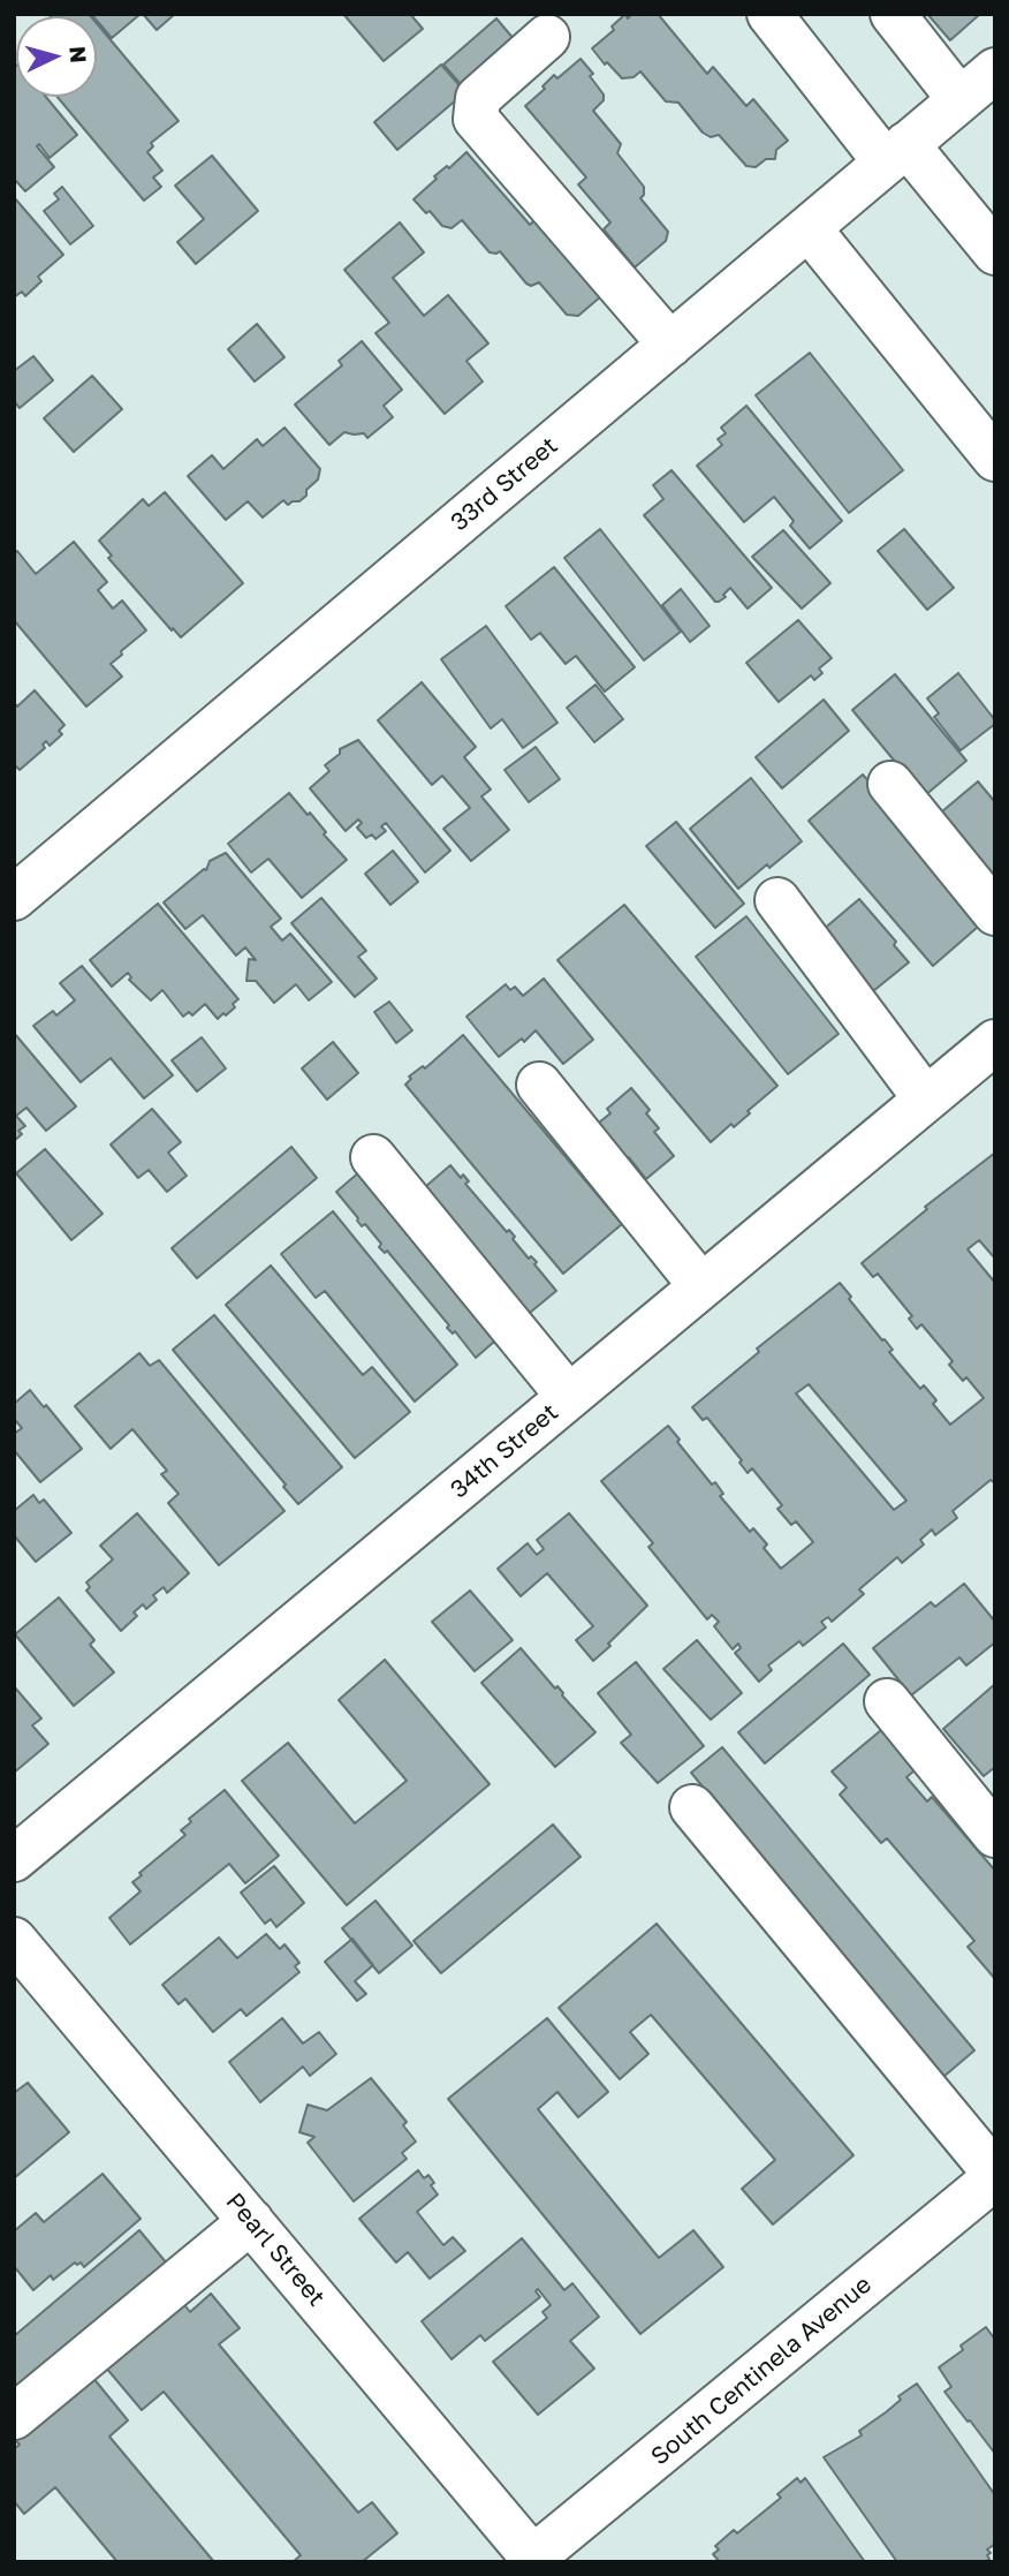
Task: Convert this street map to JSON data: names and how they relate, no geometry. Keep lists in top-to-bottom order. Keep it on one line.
{"streets":{"street":["33rd Street","34th Street","Pearl Street","South Centinela Avenue"]},"crossings":[["Pearl Street","South Centinela Avenue"]],"north":"right"}
